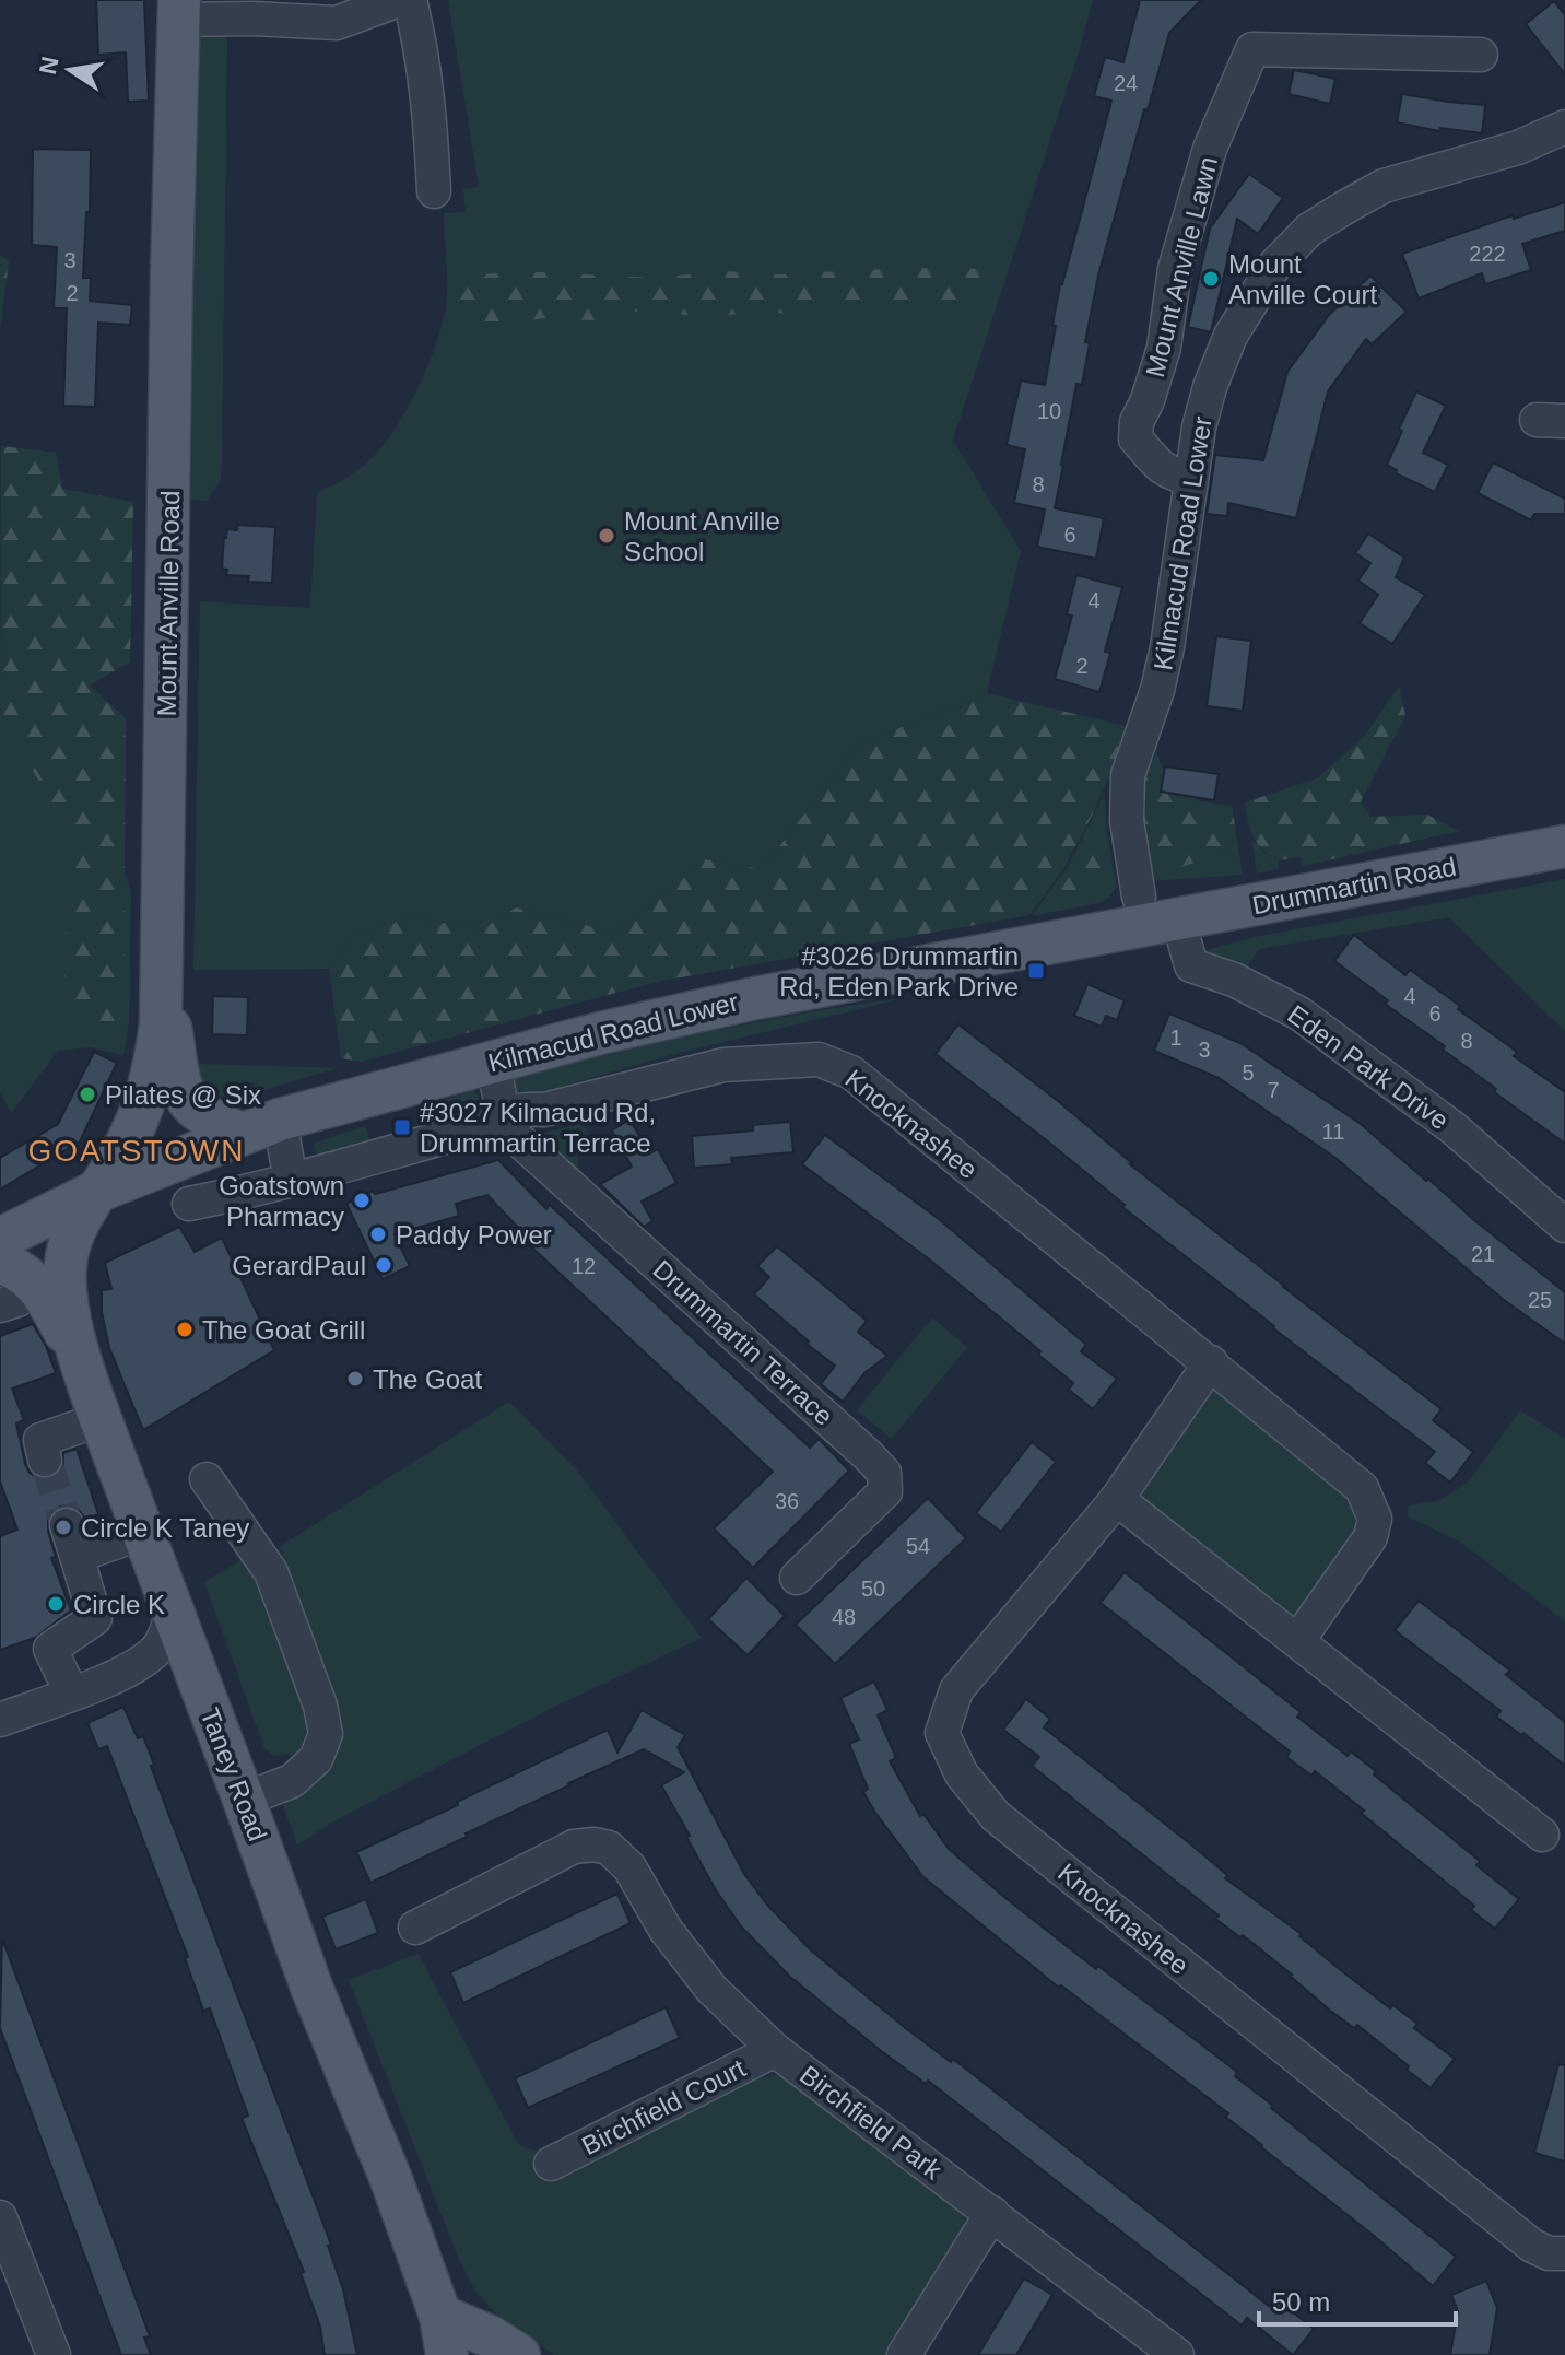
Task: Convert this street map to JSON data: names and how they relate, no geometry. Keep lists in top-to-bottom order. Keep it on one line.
{"streets":{"main road":["Kilmacud Road Lower","Mount Anville Road","Drummartin Road","Taney Road"],"street":["Mount Anville Lawn","Eden Park Drive","Knocknashee","Drummartin Terrace","Birchfield Court","Birchfield Park"]},"crossings":[["Mount Anville Lawn","Kilmacud Road Lower"],["Kilmacud Road Lower","Mount Anville Road"],["Kilmacud Road Lower","Drummartin Road"],["Kilmacud Road Lower","Eden Park Drive"],["Kilmacud Road Lower","Taney Road"],["Mount Anville Road","Taney Road"],["Drummartin Road","Eden Park Drive"],["Knocknashee","Drummartin Terrace"],["Birchfield Court","Birchfield Park"]],"districts":["GOATSTOWN"],"places":{"other":["Mount Anville Court","Mount Anville School","Pilates @ Six","Goatstown Pharmacy","Paddy Power","GerardPaul","The Goat Grill","The Goat","Circle K Taney","Circle K"],"transit":["#3026 Drummartin Rd, Eden Park Drive","#3027 Kilmacud Rd, Drummartin Terrace"]},"house_numbers":["24","222","3","2","10","8","6","4","2","4","6","1","8","3","5","7","11","21","12","25","36","54","50","48"],"scale_bar":"50 m","north":"left"}
